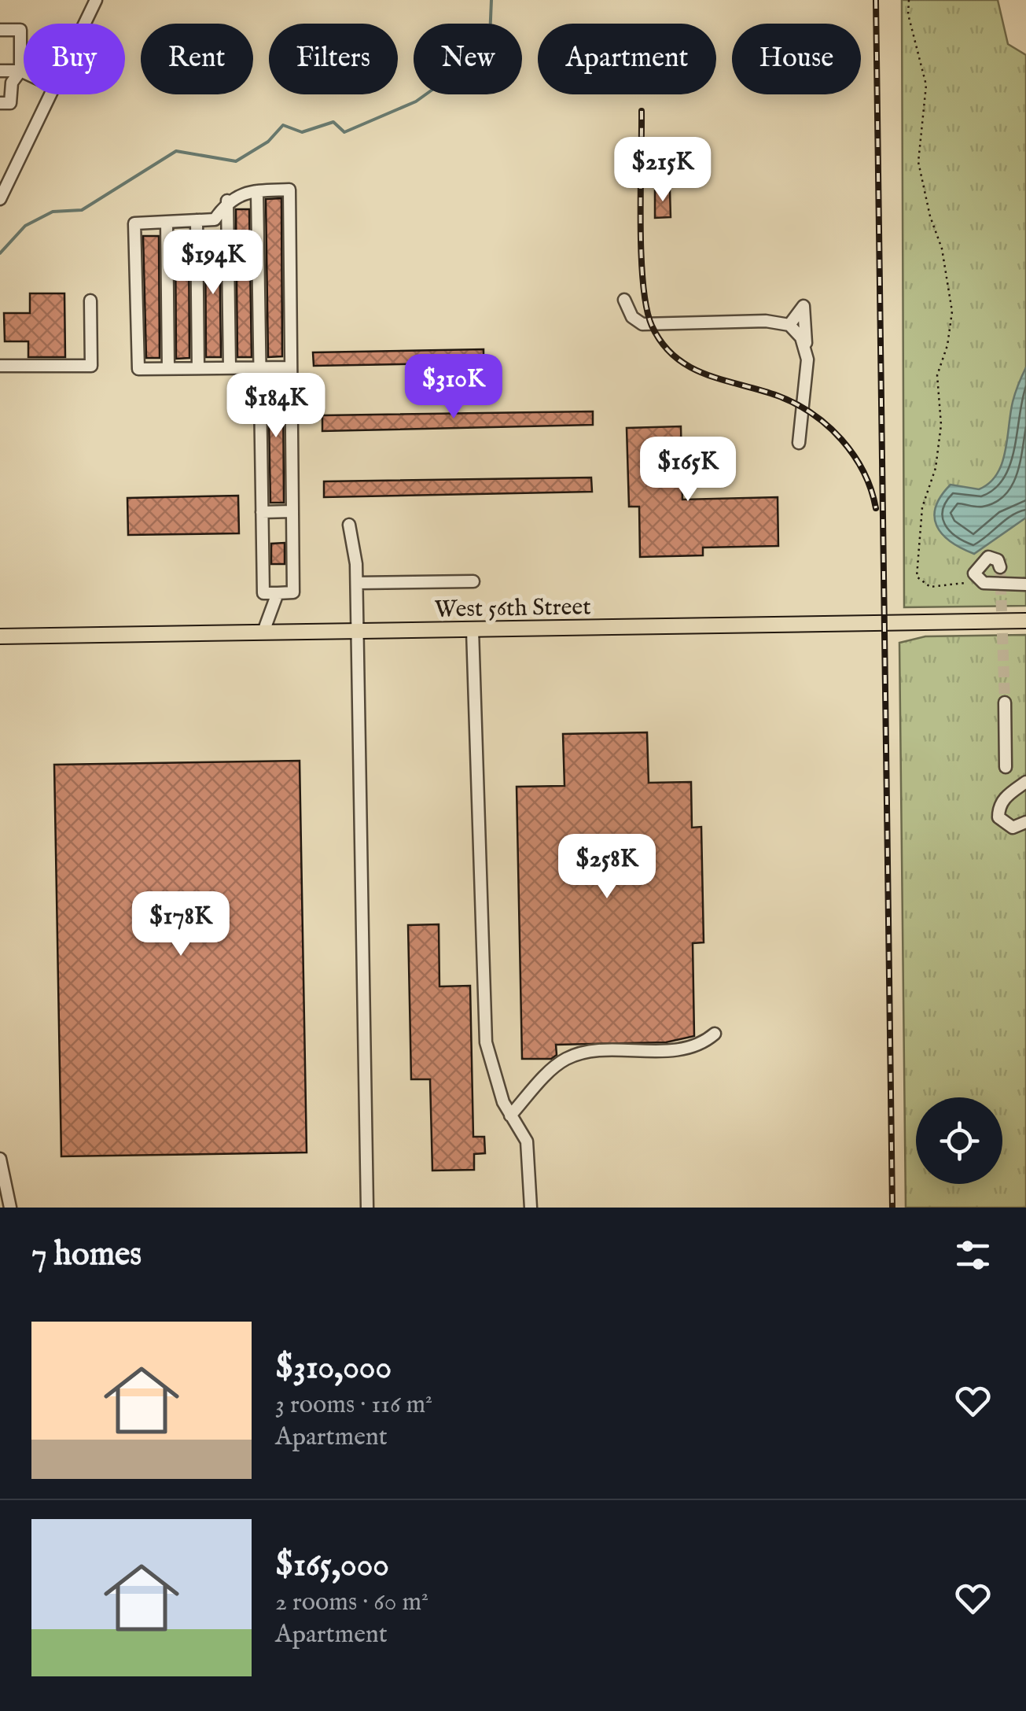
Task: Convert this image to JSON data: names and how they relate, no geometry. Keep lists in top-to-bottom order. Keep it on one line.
{"streets":{"main road":["West 56th Street"]},"page":{"chip":["Buy","Rent","Filters","New","Apartment","House"],"price":["$215K","$194K","$310K","$184K","$165K","$258K","$178K"],"heading":"7 homes","list":[{"name":"$310,000","note":"3 rooms · 116 m² · Apartment"},{"name":"$165,000","note":"2 rooms · 60 m² · Apartment"}]}}
